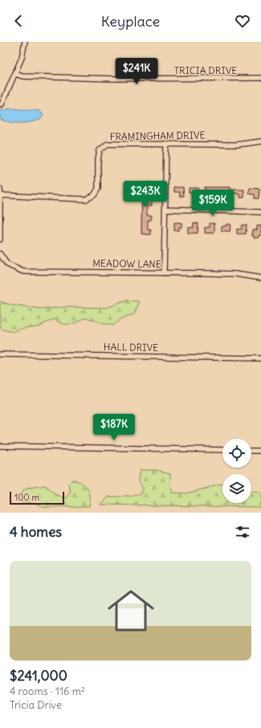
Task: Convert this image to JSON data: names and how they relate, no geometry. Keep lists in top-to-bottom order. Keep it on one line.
{"streets":{"street":["TRICIA DRIVE","FRAMINGHAM DRIVE","MEADOW LANE","HALL DRIVE"]},"scale_bar":"100 m","page":{"header":"Keyplace","price":["$241K","$243K","$159K","$187K"],"scale":"100 m","heading":"4 homes","list":[{"name":"$241,000","note":"4 rooms · 116 m² · Tricia Drive"}]}}
